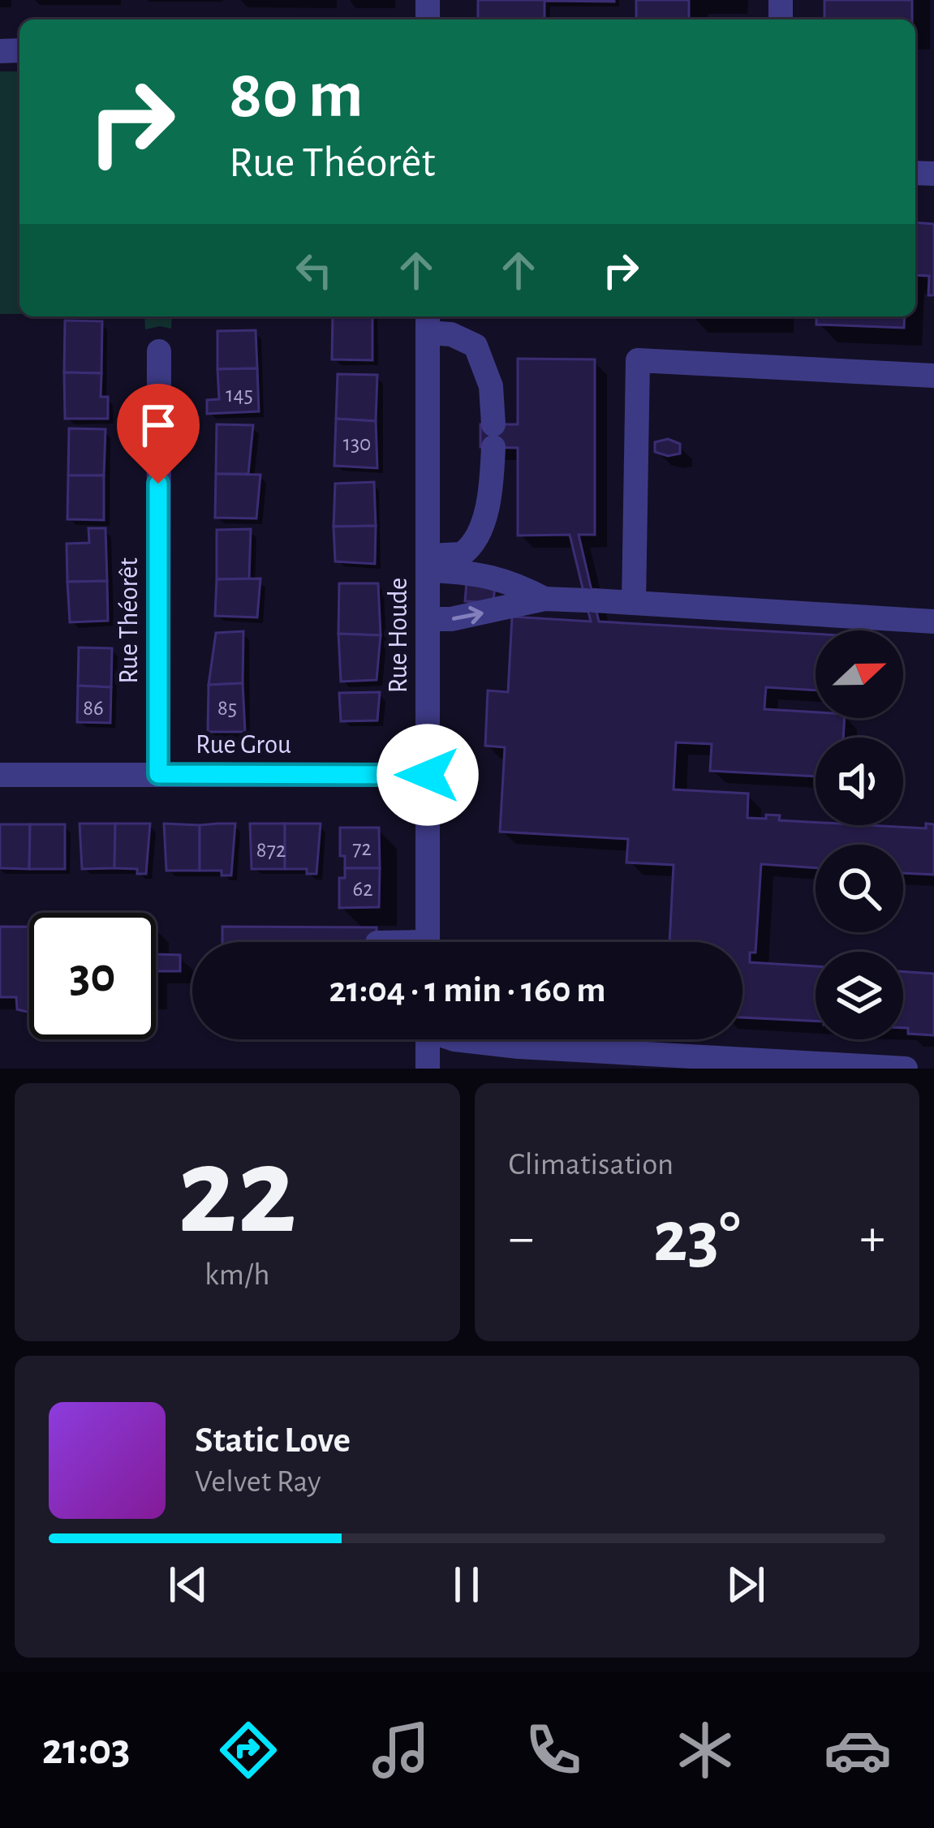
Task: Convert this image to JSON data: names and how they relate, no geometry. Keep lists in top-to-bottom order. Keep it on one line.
{"streets":{"street":["Rue Théorêt","Rue Houde","Rue Grou"]},"crossings":[["Rue Théorêt","Rue Grou"],["Rue Houde","Rue Grou"]],"house_numbers":["145","130","86","85","72","872","62"],"north":"right","page":{"turn":["80 m","Rue Théorêt"],"limit":"30","trip":"21:04 · 1 min · 160 m","tile":[["22","km/h"],"Climatisation"],"heat":["−","23°","+"],"song":["Static Love","Velvet Ray"],"tabs":"21:03"}}
